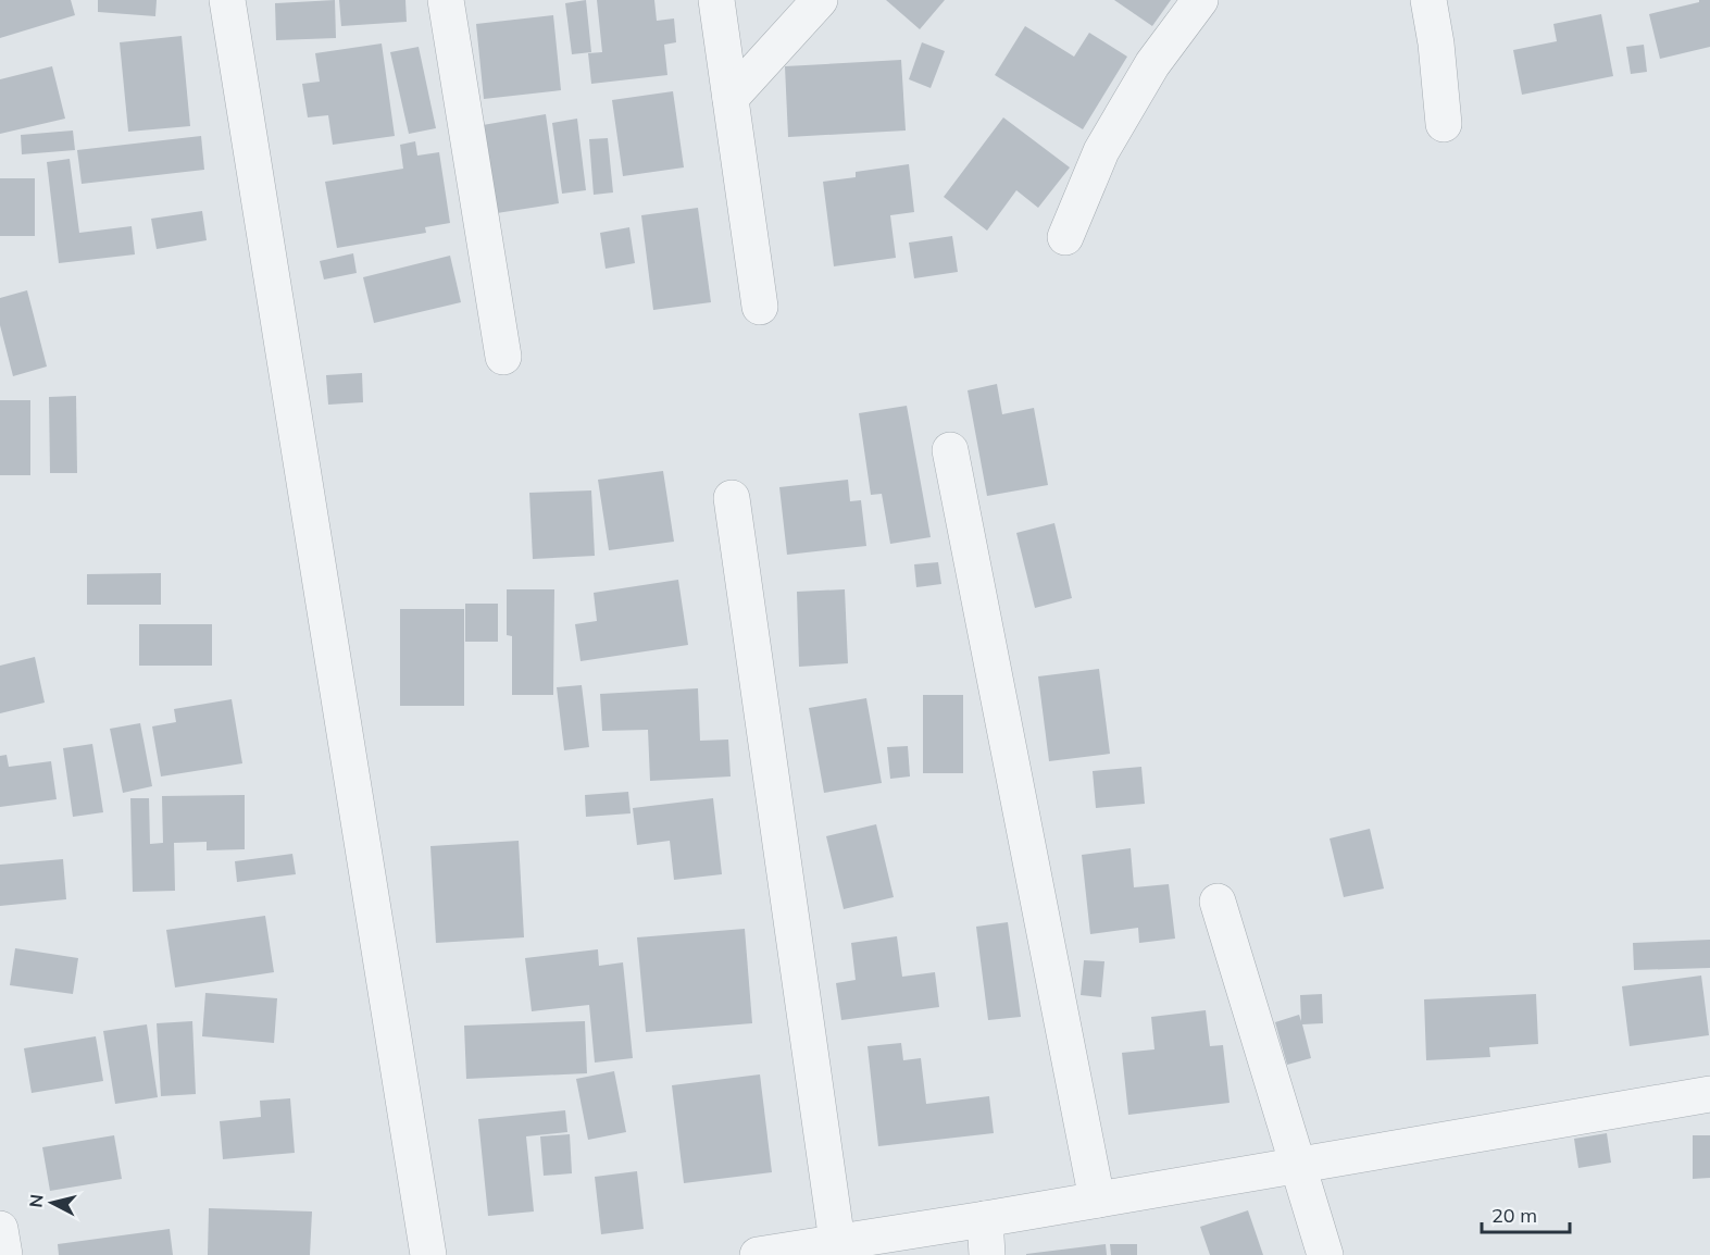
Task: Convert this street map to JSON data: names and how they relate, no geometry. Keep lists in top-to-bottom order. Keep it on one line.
{"scale_bar":"20 m","north":"left"}
